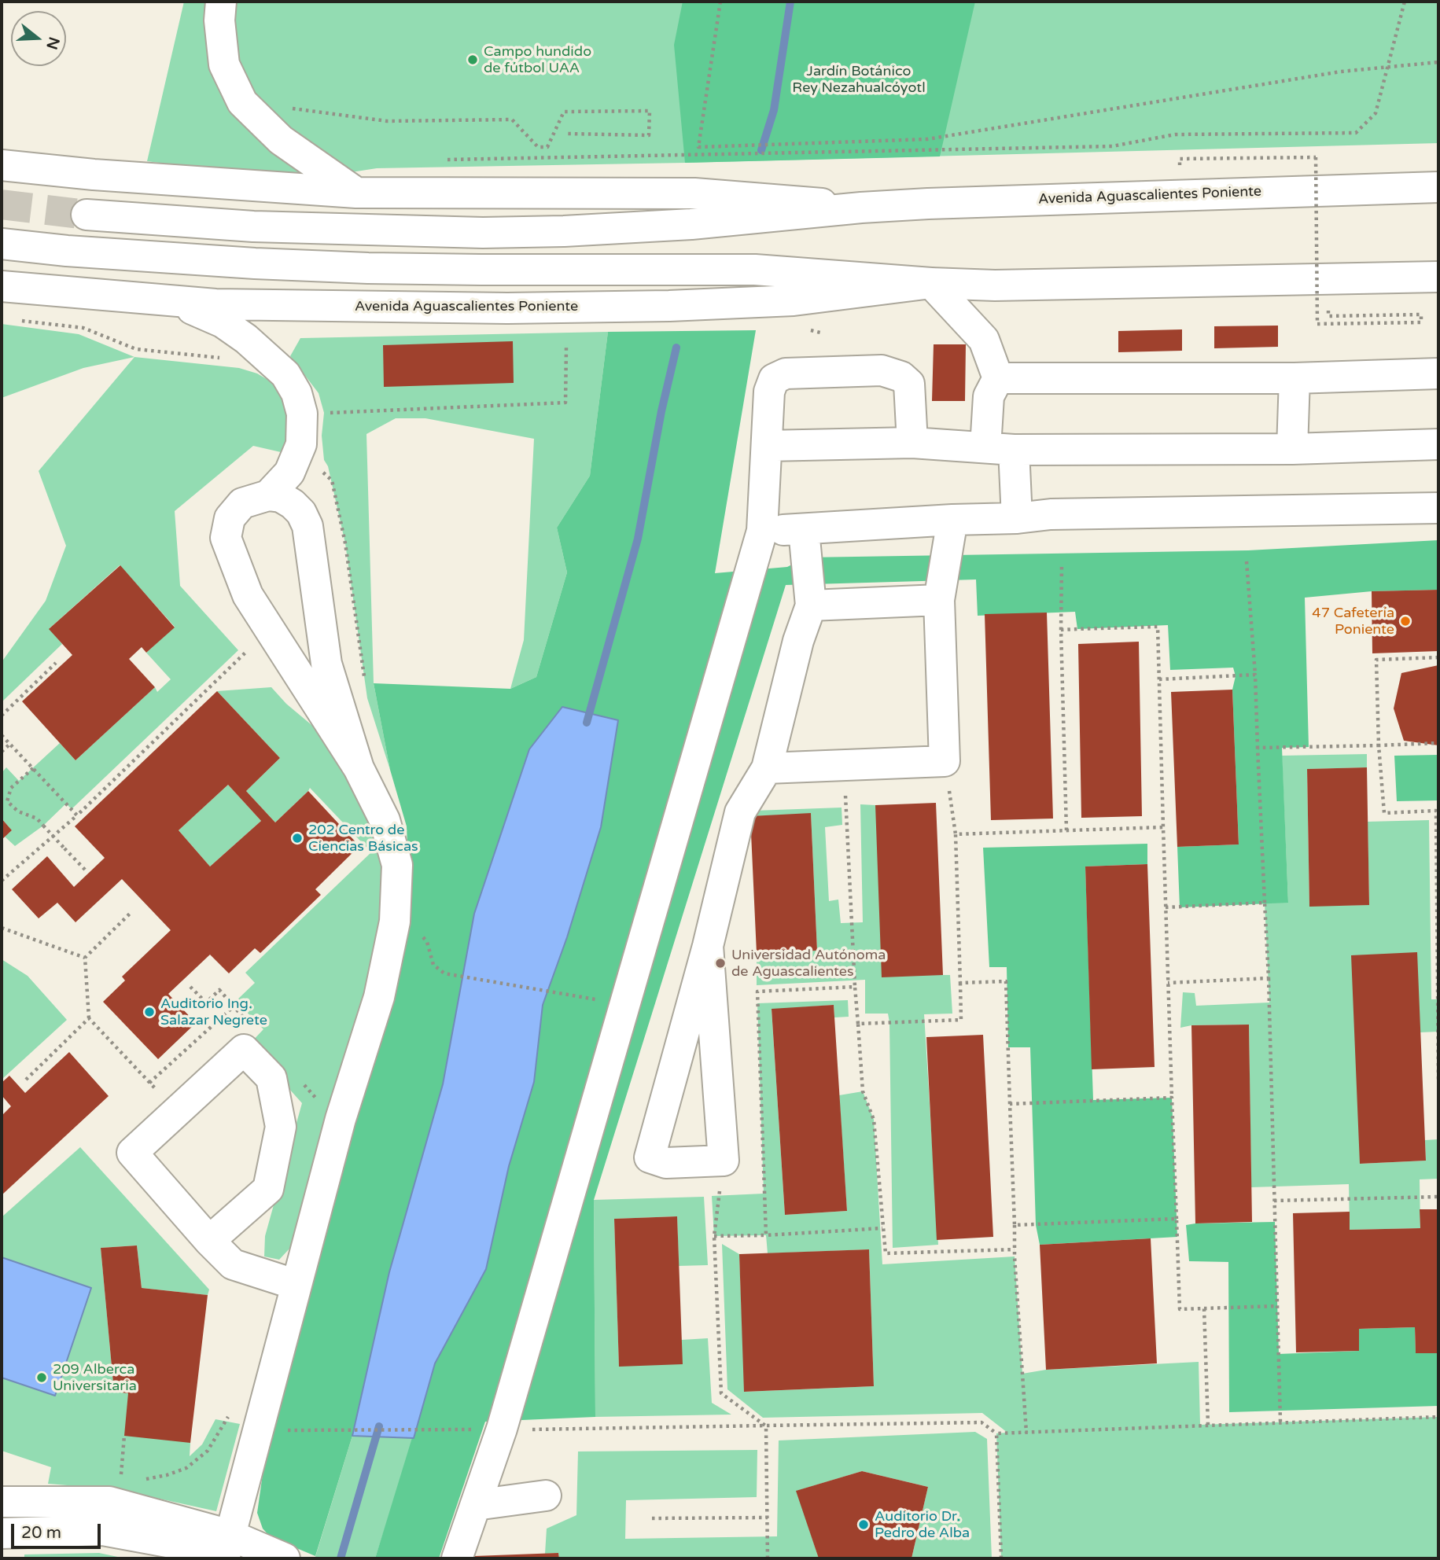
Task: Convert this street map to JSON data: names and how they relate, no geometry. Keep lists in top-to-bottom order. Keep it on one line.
{"streets":{"main road":["Avenida Aguascalientes Poniente"]},"parks":["Jardín Botánico Rey Nezahualcóyotl"],"places":["Campo hundido de fútbol UAA","47 Cafetería Poniente","202 Centro de Ciencias Básicas","Universidad Autónoma de Aguascalientes","Auditorio Ing. Salazar Negrete","209 Alberca Universitaria","Auditorio Dr. Pedro de Alba"],"scale_bar":"20 m","north":"right"}
